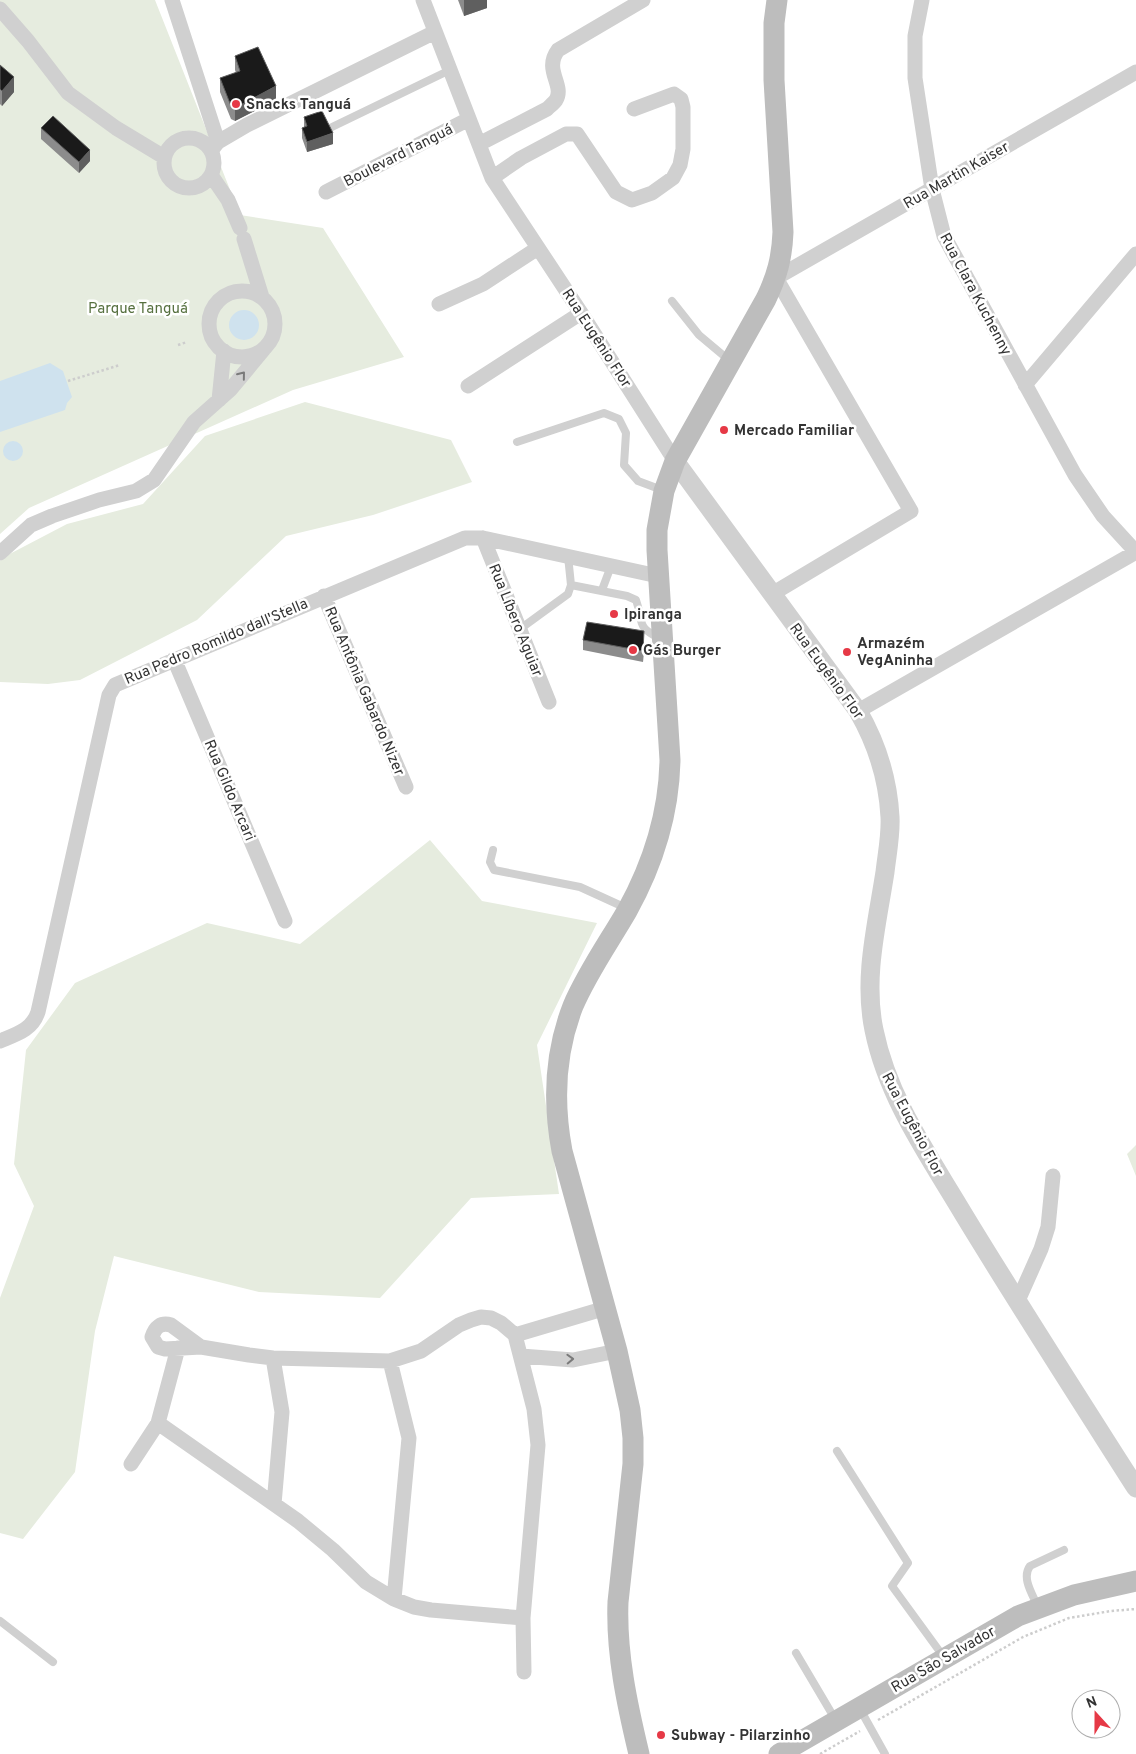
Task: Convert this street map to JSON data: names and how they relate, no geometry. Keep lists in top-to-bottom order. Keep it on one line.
{"streets":{"main road":["Rua São Salvador"],"street":["Boulevard Tanguá","Rua Martin Kaiser","Rua Clara Kuchenny","Rua Eugênio Flor","Rua Líbero Aguiar","Rua Pedro Romildo dall'Stella","Rua Antônia Gabardo Nizer","Rua Gildo Arcari"]},"crossings":[["Boulevard Tanguá","Rua Eugênio Flor"],["Rua Martin Kaiser","Rua Clara Kuchenny"],["Rua Líbero Aguiar","Rua Pedro Romildo dall'Stella"],["Rua Pedro Romildo dall'Stella","Rua Antônia Gabardo Nizer"],["Rua Pedro Romildo dall'Stella","Rua Gildo Arcari"]],"parks":["Parque Tanguá"],"places":["Snacks Tanguá","Mercado Familiar","Ipiranga","Gás Burger","Armazém VegAninha","Subway - Pilarzinho"],"north":"top"}
